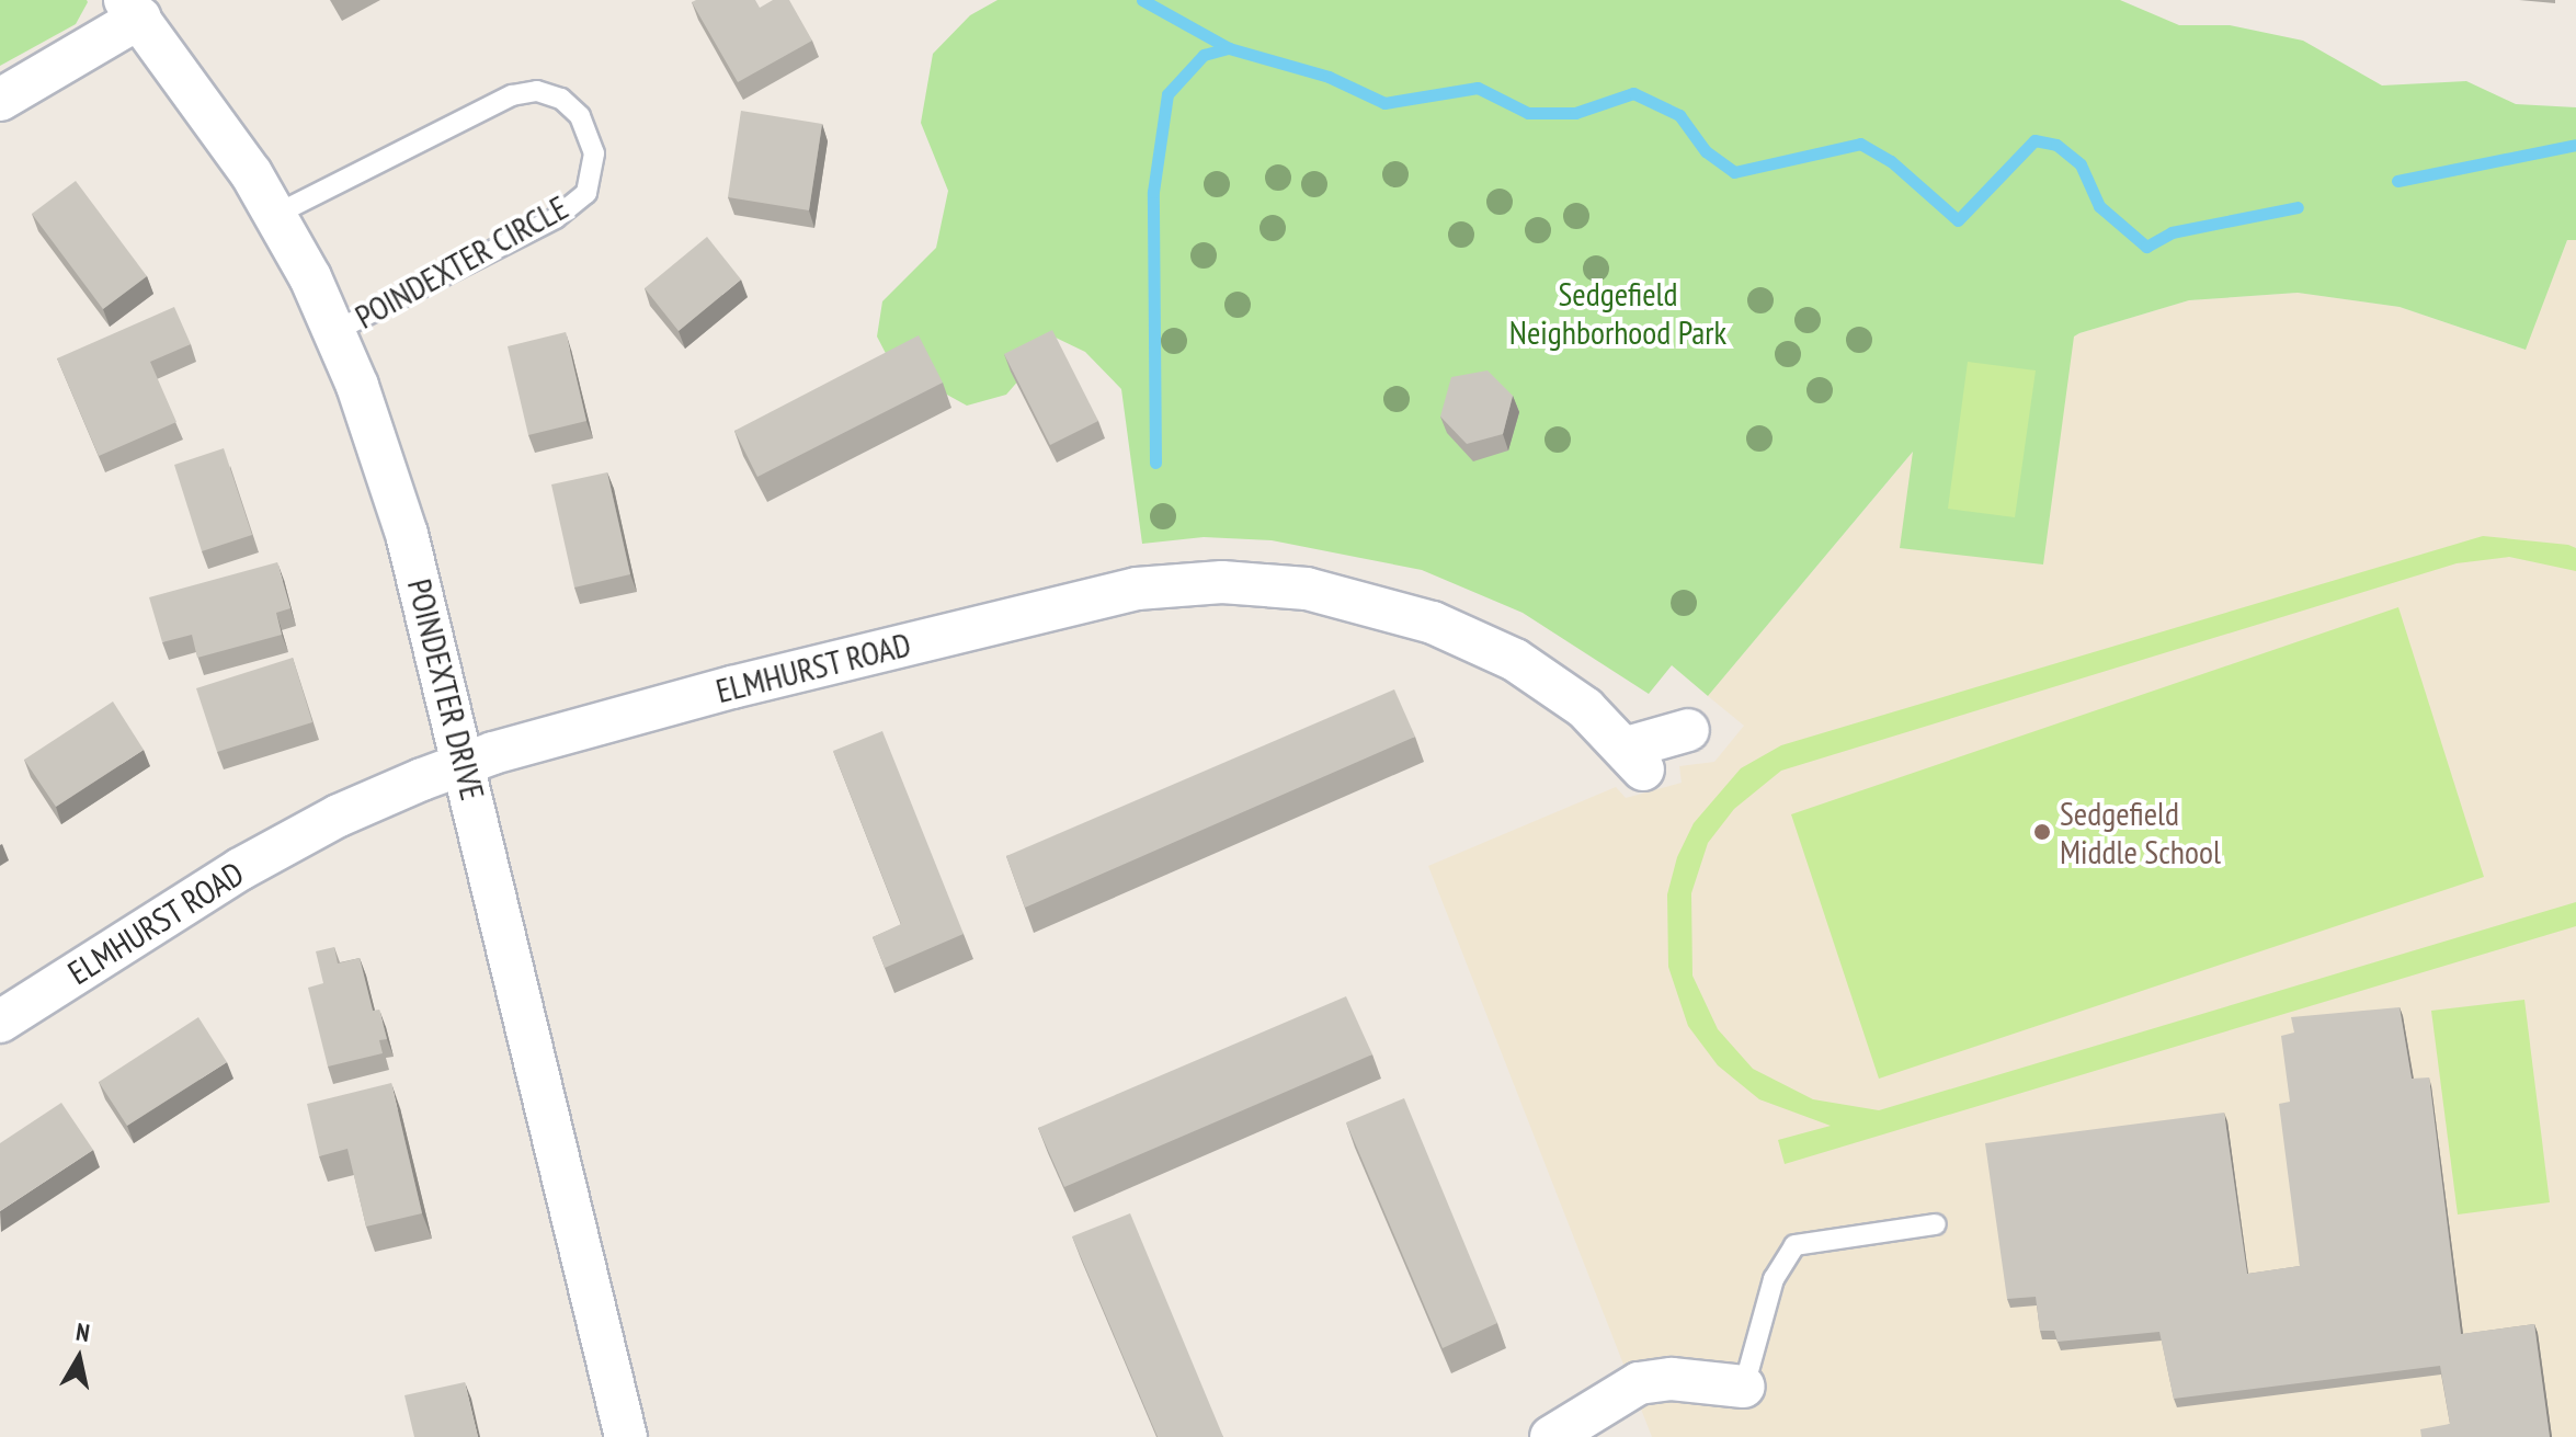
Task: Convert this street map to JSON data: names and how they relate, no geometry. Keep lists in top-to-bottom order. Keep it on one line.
{"streets":{"street":["ELMHURST ROAD","POINDEXTER DRIVE"],"lane":["POINDEXTER CIRCLE"]},"crossings":[["POINDEXTER CIRCLE","POINDEXTER DRIVE"],["ELMHURST ROAD","POINDEXTER DRIVE"]],"parks":["Sedgefield Neighborhood Park"],"places":["Sedgefield Middle School"],"north":"top"}
